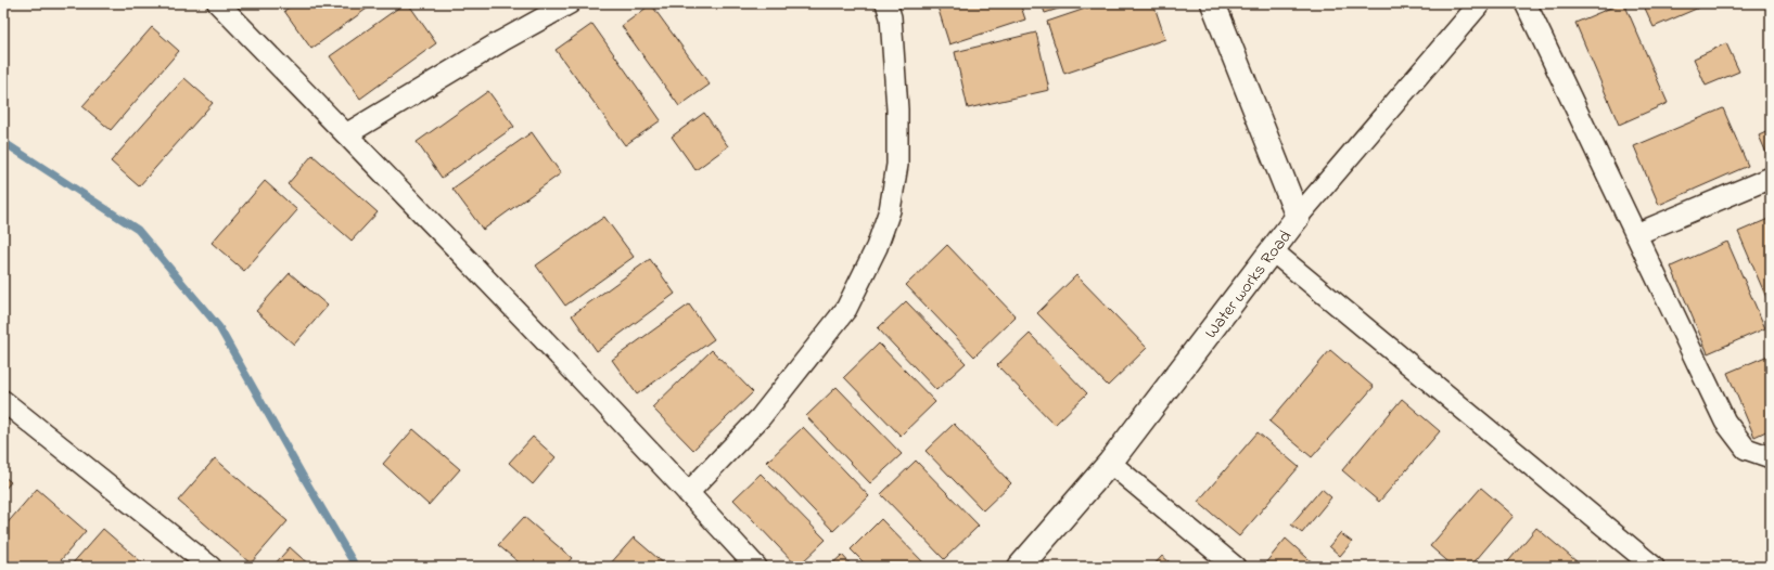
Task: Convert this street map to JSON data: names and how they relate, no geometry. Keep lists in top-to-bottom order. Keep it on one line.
{"streets":{"street":["Water works Road"]}}
